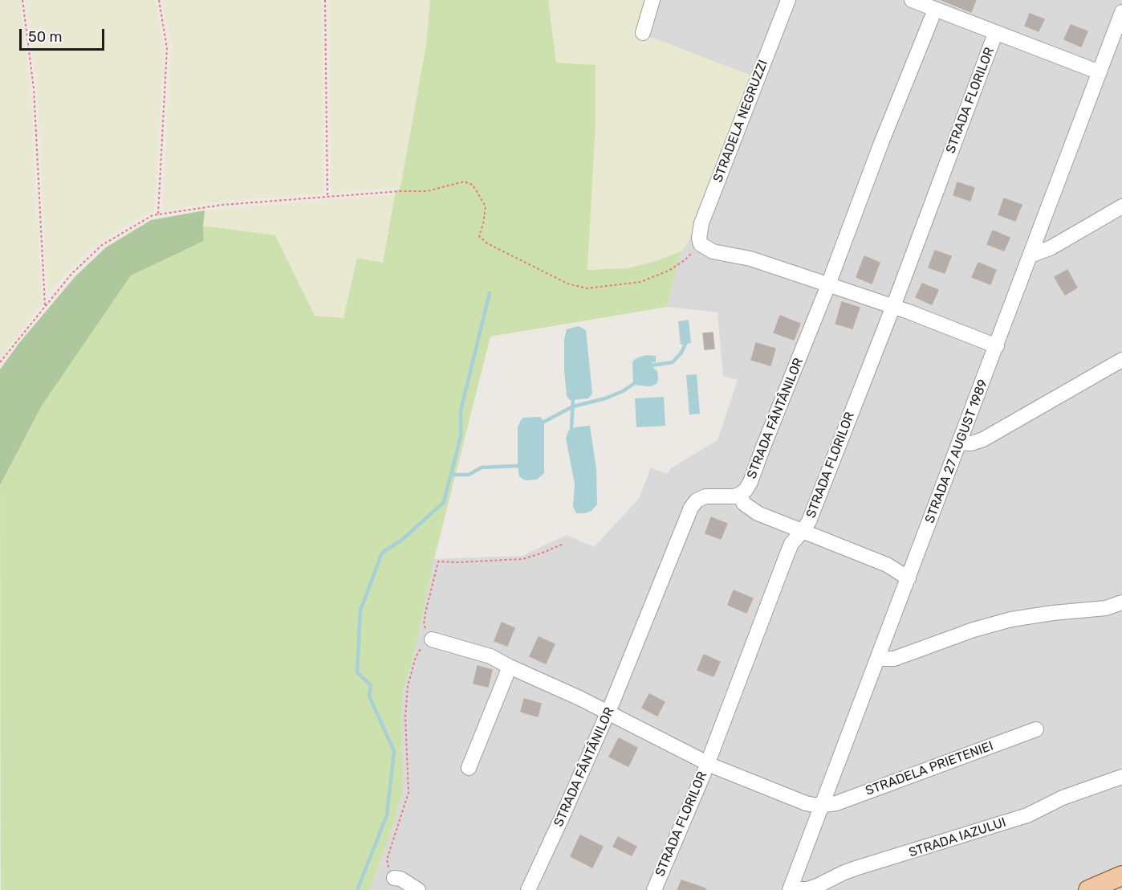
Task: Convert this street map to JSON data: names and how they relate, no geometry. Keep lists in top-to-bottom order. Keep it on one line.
{"streets":{"street":["STRADA FLORILOR","STRADELA NEGRUZZI","STRADA FÂNTÂNILOR","STRADA 27 AUGUST 1989","STRADELA PRIETENIEI","STRADA IAZULUI"]},"crossings":[["STRADA 27 AUGUST 1989","STRADELA PRIETENIEI"],["STRADA 27 AUGUST 1989","STRADA IAZULUI"]],"scale_bar":"50 m"}
